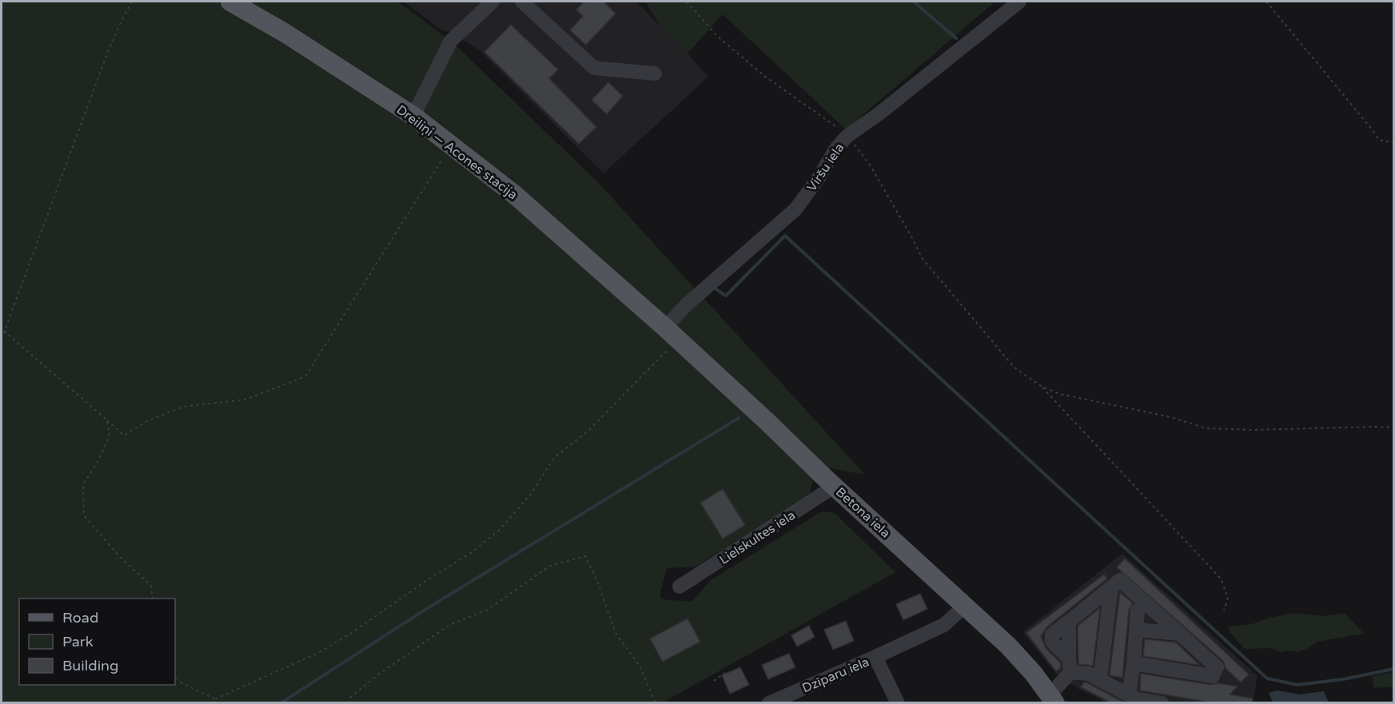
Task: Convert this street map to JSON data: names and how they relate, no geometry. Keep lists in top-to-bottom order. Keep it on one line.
{"streets":{"main road":["Dreiliņi — Acones stacija","Betona iela"],"street":["Viršu iela","Lielskultes iela","Dzīparu iela"]},"crossings":[["Dreiliņi — Acones stacija","Viršu iela"],["Dreiliņi — Acones stacija","Betona iela"],["Viršu iela","Betona iela"],["Betona iela","Lielskultes iela"],["Betona iela","Dzīparu iela"]],"legend":["Road","Park","Building"]}
